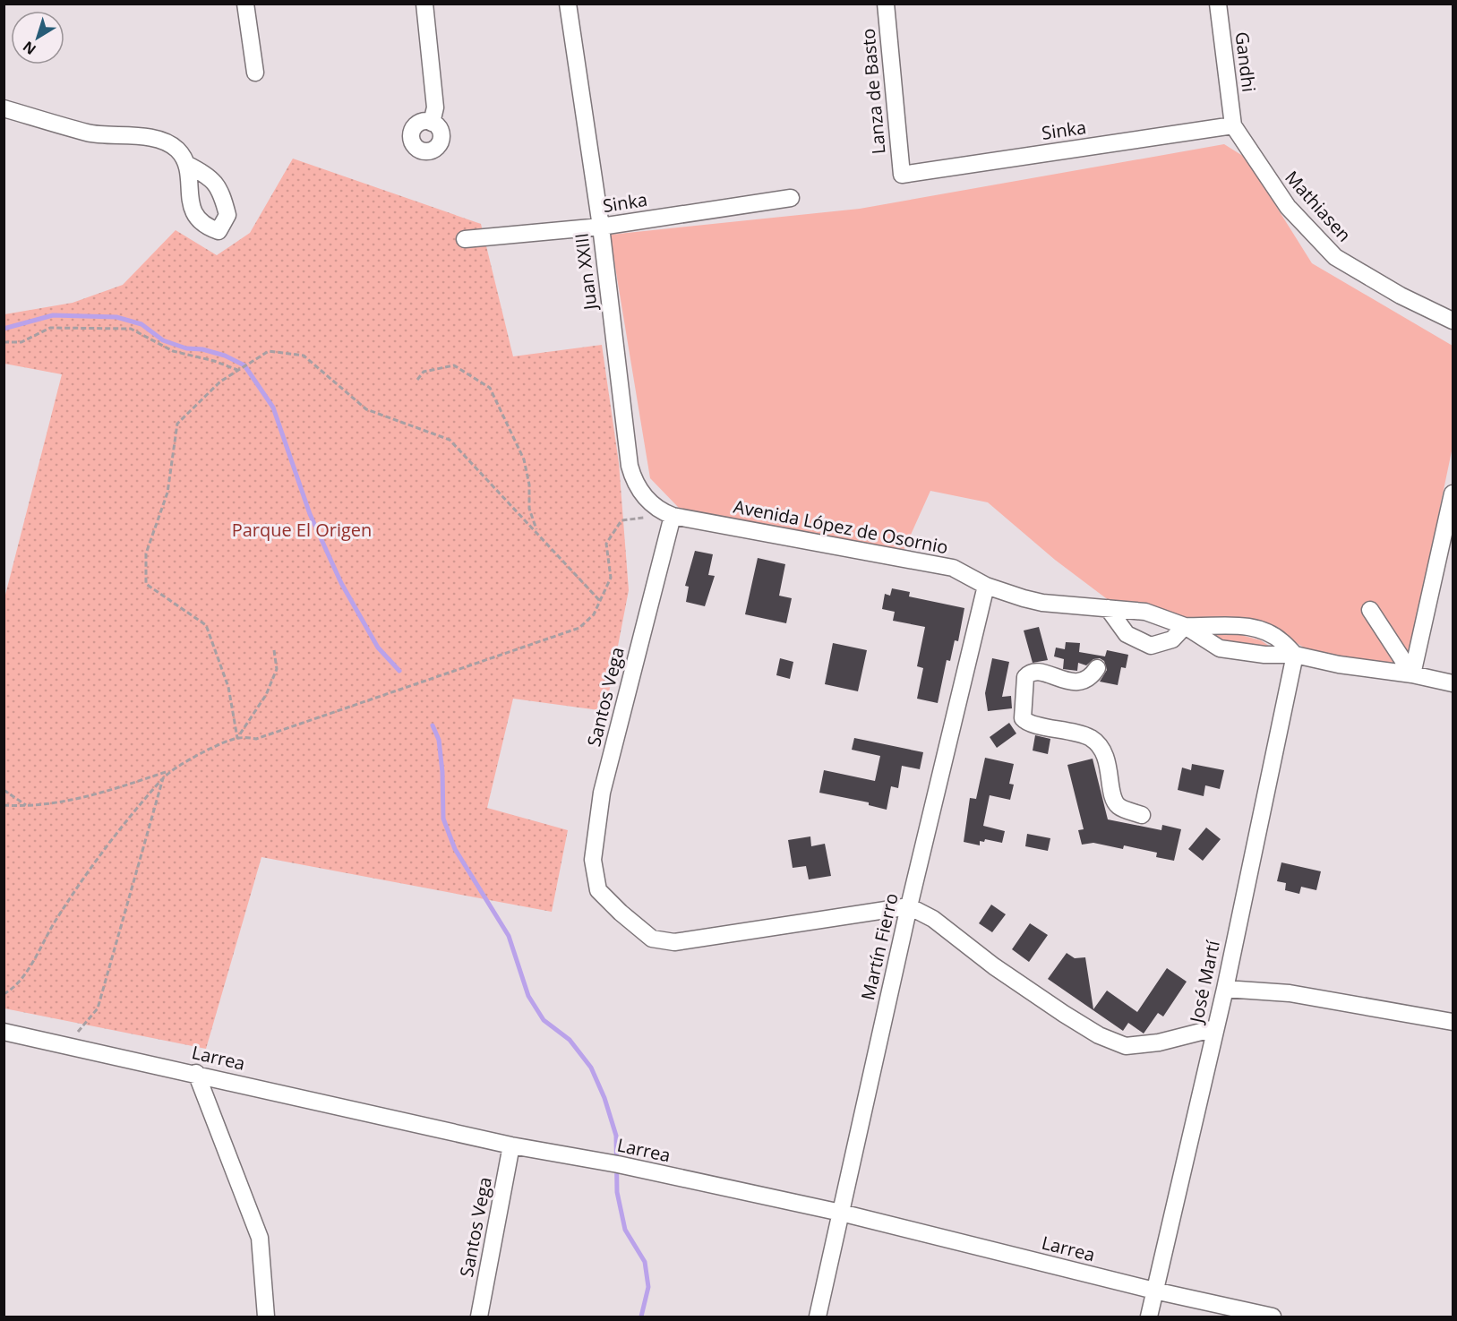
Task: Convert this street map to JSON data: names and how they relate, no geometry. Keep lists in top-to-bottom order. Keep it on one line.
{"streets":{"street":["Gandhi","Lanza de Basto","Sinka","Mathiasen","Juan XXIII","Avenida López de Osornio","Santos Vega","Martín Fierro","José Martí","Larrea"]},"crossings":[["Gandhi","Sinka"],["Gandhi","Mathiasen"],["Lanza de Basto","Sinka"],["Sinka","Mathiasen"],["Sinka","Juan XXIII"],["Juan XXIII","Avenida López de Osornio"],["Juan XXIII","Santos Vega"],["Avenida López de Osornio","Santos Vega"],["Avenida López de Osornio","Martín Fierro"],["Avenida López de Osornio","José Martí"],["Santos Vega","Martín Fierro"],["Santos Vega","Larrea"],["Martín Fierro","Larrea"],["José Martí","Larrea"]],"parks":["Parque El Origen"],"north":"bottom left"}
